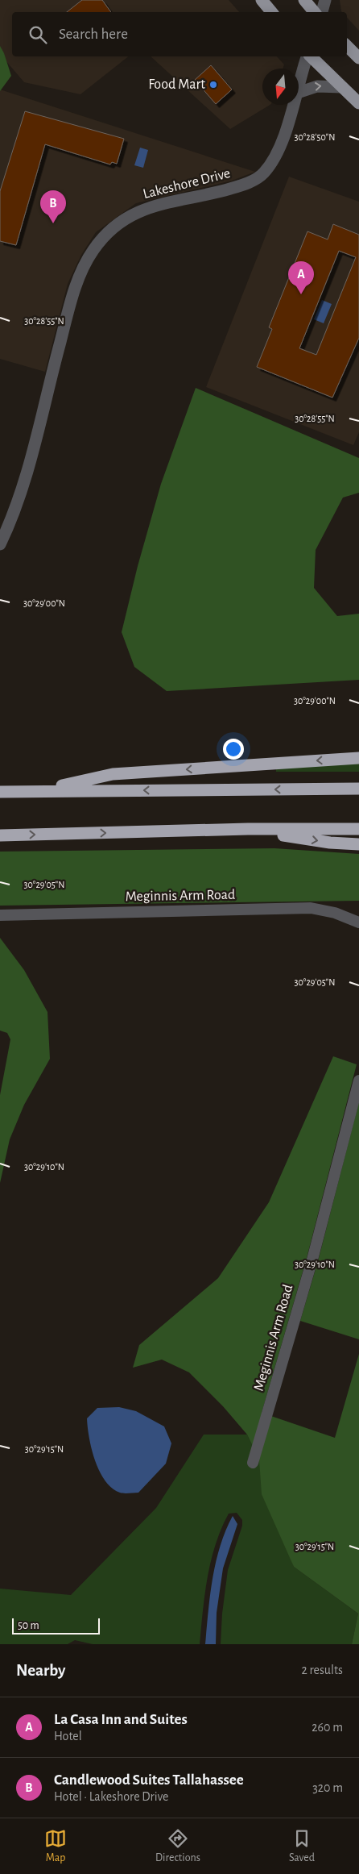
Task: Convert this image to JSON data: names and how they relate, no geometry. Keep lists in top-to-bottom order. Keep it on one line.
{"streets":{"street":["Lakeshore Drive","Meginnis Arm Road"]},"places":["Food Mart"],"scale_bar":"50 m","north":"bottom","page":{"search":"Search here","pins":["B","A"],"scale":"50 m","heading":["Nearby","2 results"],"list":[{"mark":"A","name":"La Casa Inn and Suites","note":"Hotel","value":"260 m"},{"mark":"B","name":"Candlewood Suites Tallahassee","note":"Hotel · Lakeshore Drive","value":"320 m"}],"nav":["Map","Directions","Saved"]},"coordinates":["30°28'50\"N","30°28'55\"N","30°29'00\"N","30°29'05\"N","30°29'10\"N","30°29'15\"N"]}
